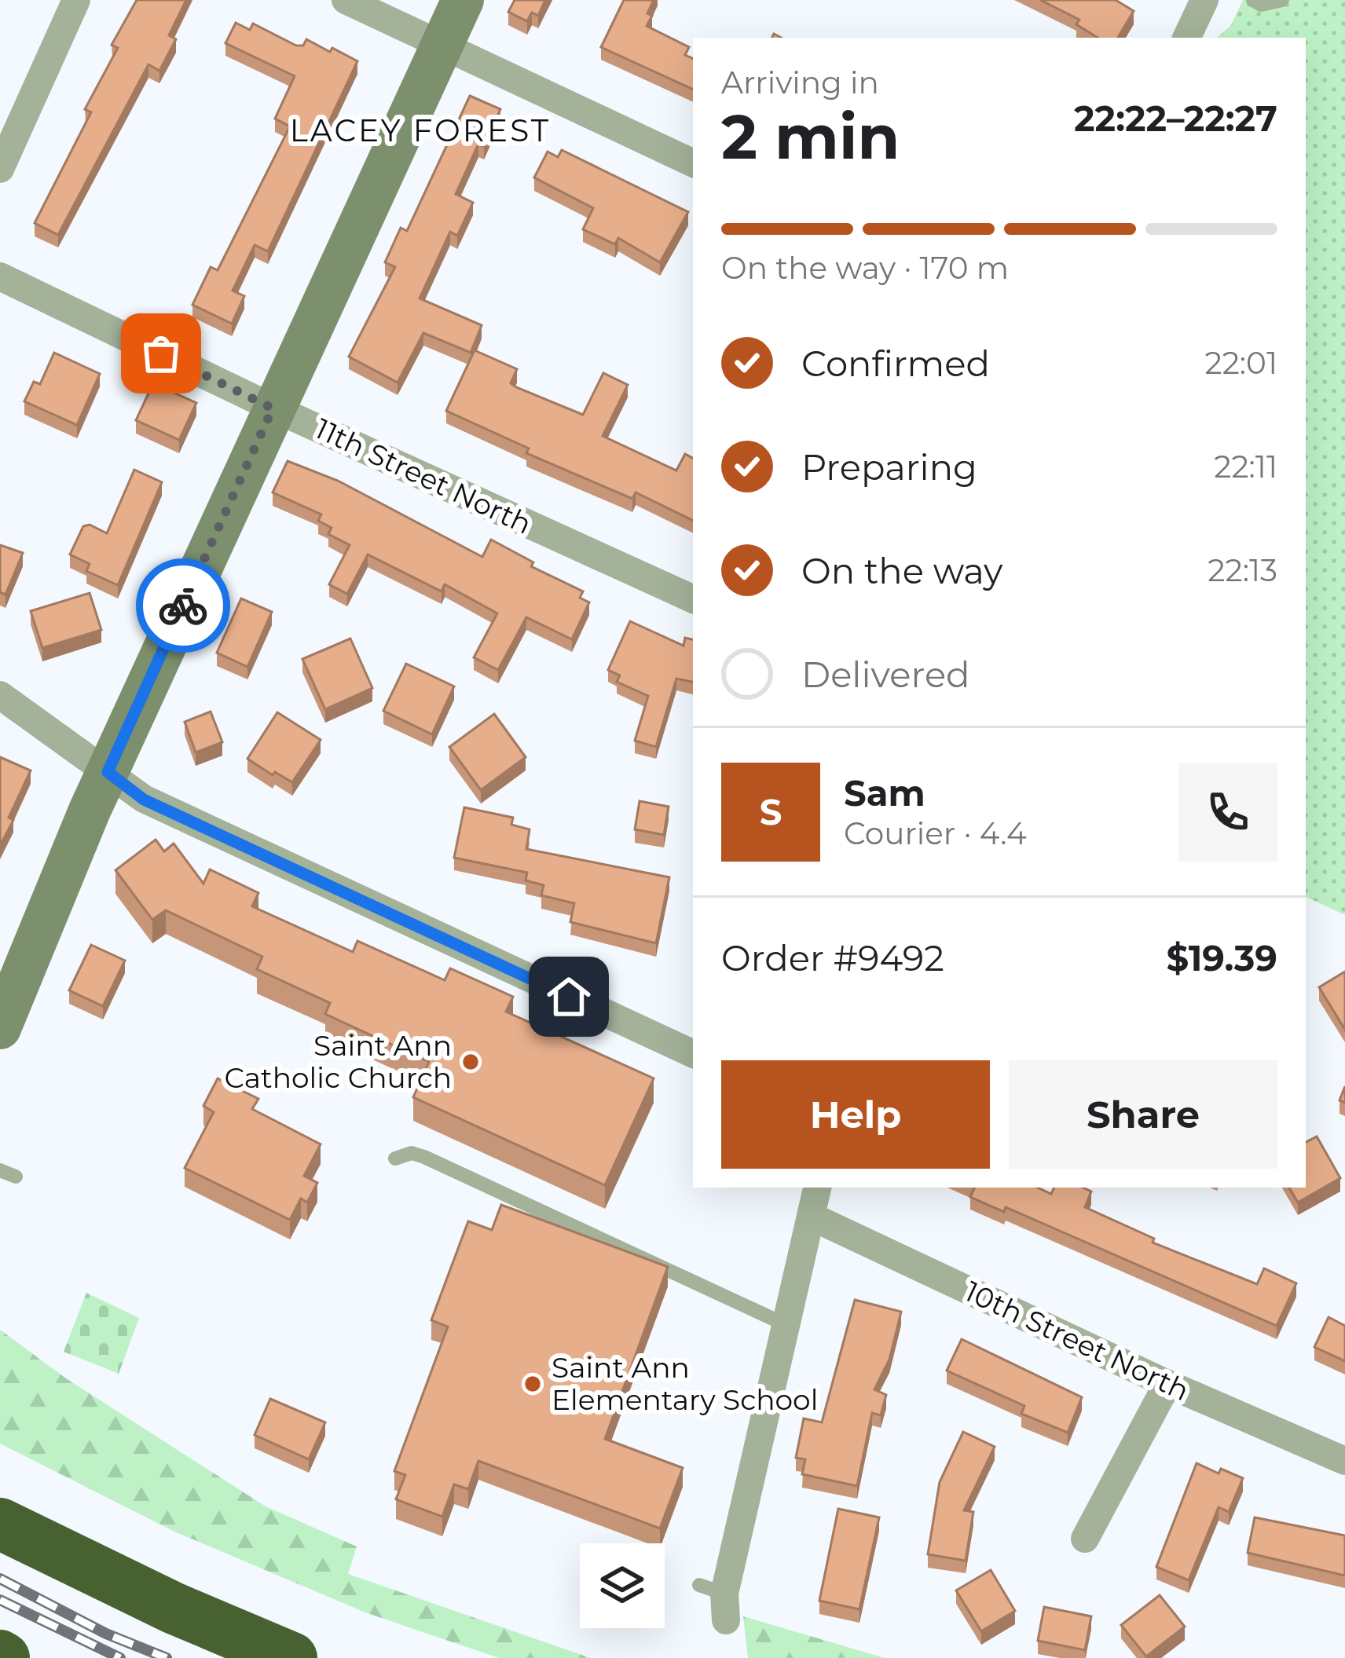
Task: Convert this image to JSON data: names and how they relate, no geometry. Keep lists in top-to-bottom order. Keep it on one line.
{"streets":{"street":["11th Street North","10th Street North"]},"districts":["LACEY FOREST"],"places":["Saint Ann Catholic Church","Saint Ann Elementary School"],"page":{"heading":["2 min","Arriving in","22:22–22:27"],"panel":["Sam","Courier · 4.4","Order #9492","$19.39"],"bar":"On the way · 170 m","list":[["Confirmed","22:01"],["Preparing","22:11"],["On the way","22:13"],"Delivered"],"round":"S","buttons":["Help","Share"]}}
